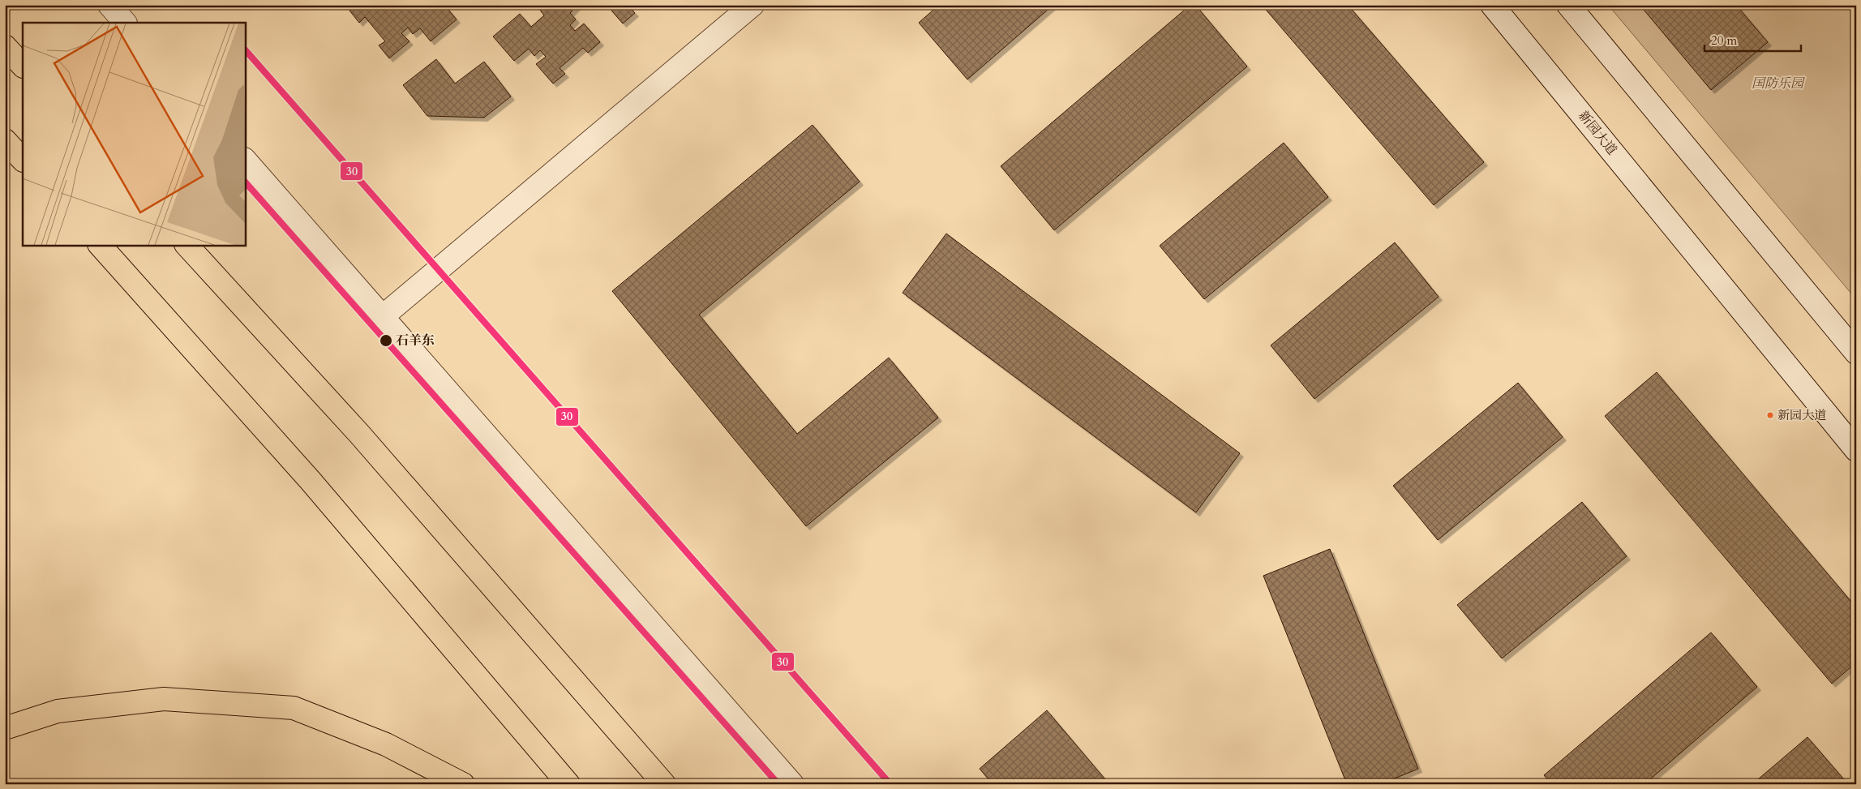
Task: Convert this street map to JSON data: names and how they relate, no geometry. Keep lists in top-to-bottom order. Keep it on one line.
{"streets":{"street":["新园大道"]},"parks":["国防乐园"],"places":["石羊东","新园大道"],"lines":["transit line 30"],"scale_bar":"20 m"}
